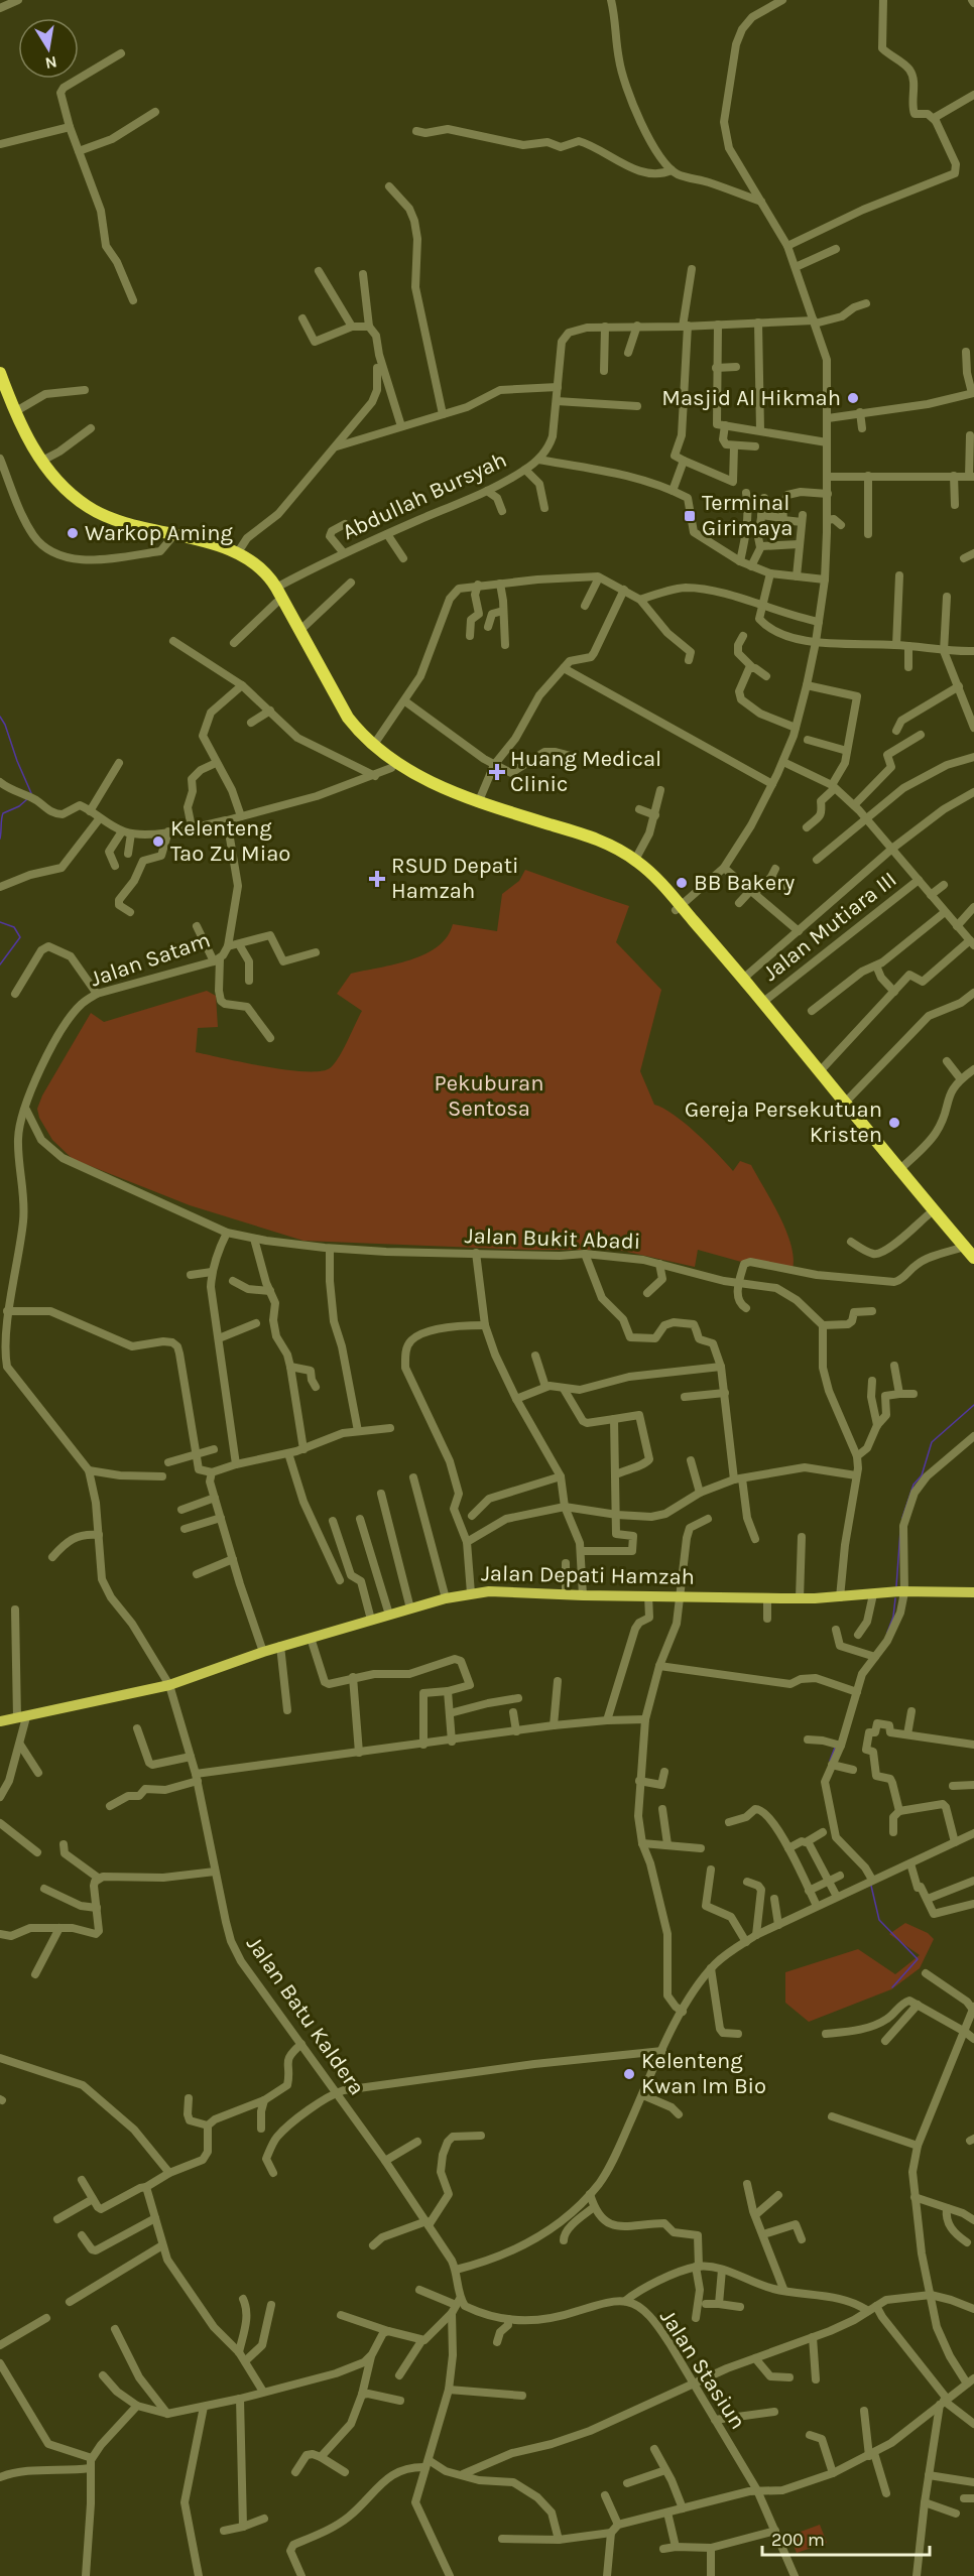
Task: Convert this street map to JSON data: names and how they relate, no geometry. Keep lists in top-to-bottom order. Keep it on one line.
{"streets":{"main road":["Jalan Depati Hamzah"],"street":["Abdullah Bursyah","Jalan Mutiara III","Jalan Satam","Jalan Bukit Abadi","Jalan Batu Kaldera","Jalan Stasiun"]},"crossings":[["Jalan Satam","Jalan Bukit Abadi"],["Jalan Satam","Jalan Batu Kaldera"],["Jalan Depati Hamzah","Jalan Batu Kaldera"]],"parks":["Pekuburan Sentosa"],"places":{"other":["Masjid Al Hikmah","Warkop Aming","Kelenteng Tao Zu Miao","BB Bakery","Gereja Persekutuan Kristen","Kelenteng Kwan Im Bio"],"transit":["Terminal Girimaya"],"health":["Huang Medical Clinic","RSUD Depati Hamzah"]},"scale_bar":"200 m","north":"bottom"}
